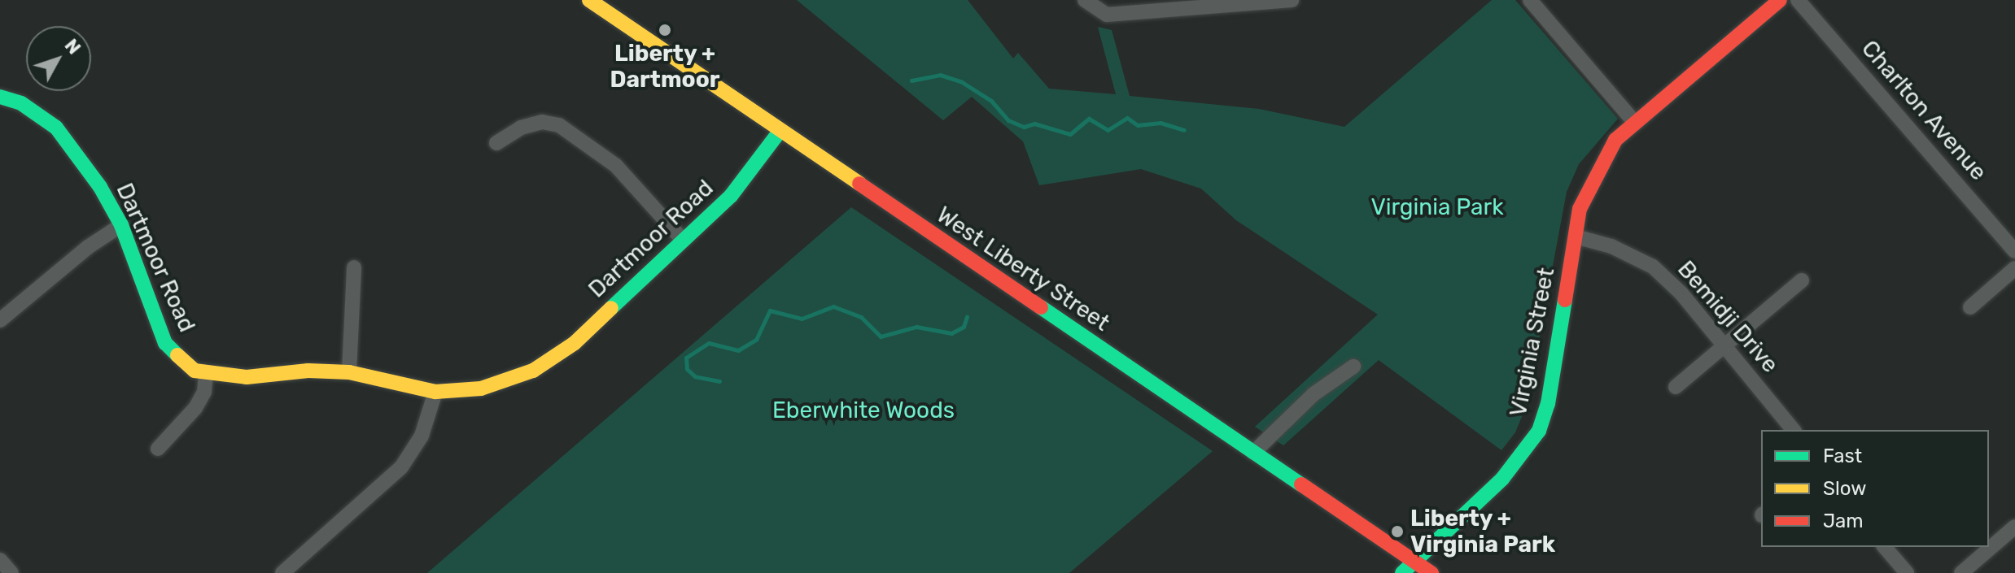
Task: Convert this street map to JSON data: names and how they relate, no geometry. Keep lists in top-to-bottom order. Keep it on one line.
{"streets":{"street":["Charlton Avenue","Dartmoor Road","West Liberty Street","Bemidji Drive","Virginia Street"]},"crossings":[["Dartmoor Road","West Liberty Street"],["West Liberty Street","Virginia Street"],["Bemidji Drive","Virginia Street"]],"parks":["Virginia Park","Eberwhite Woods"],"places":["Liberty + Dartmoor","Liberty + Virginia Park"],"legend":["Fast","Slow","Jam"],"north":"top right"}
